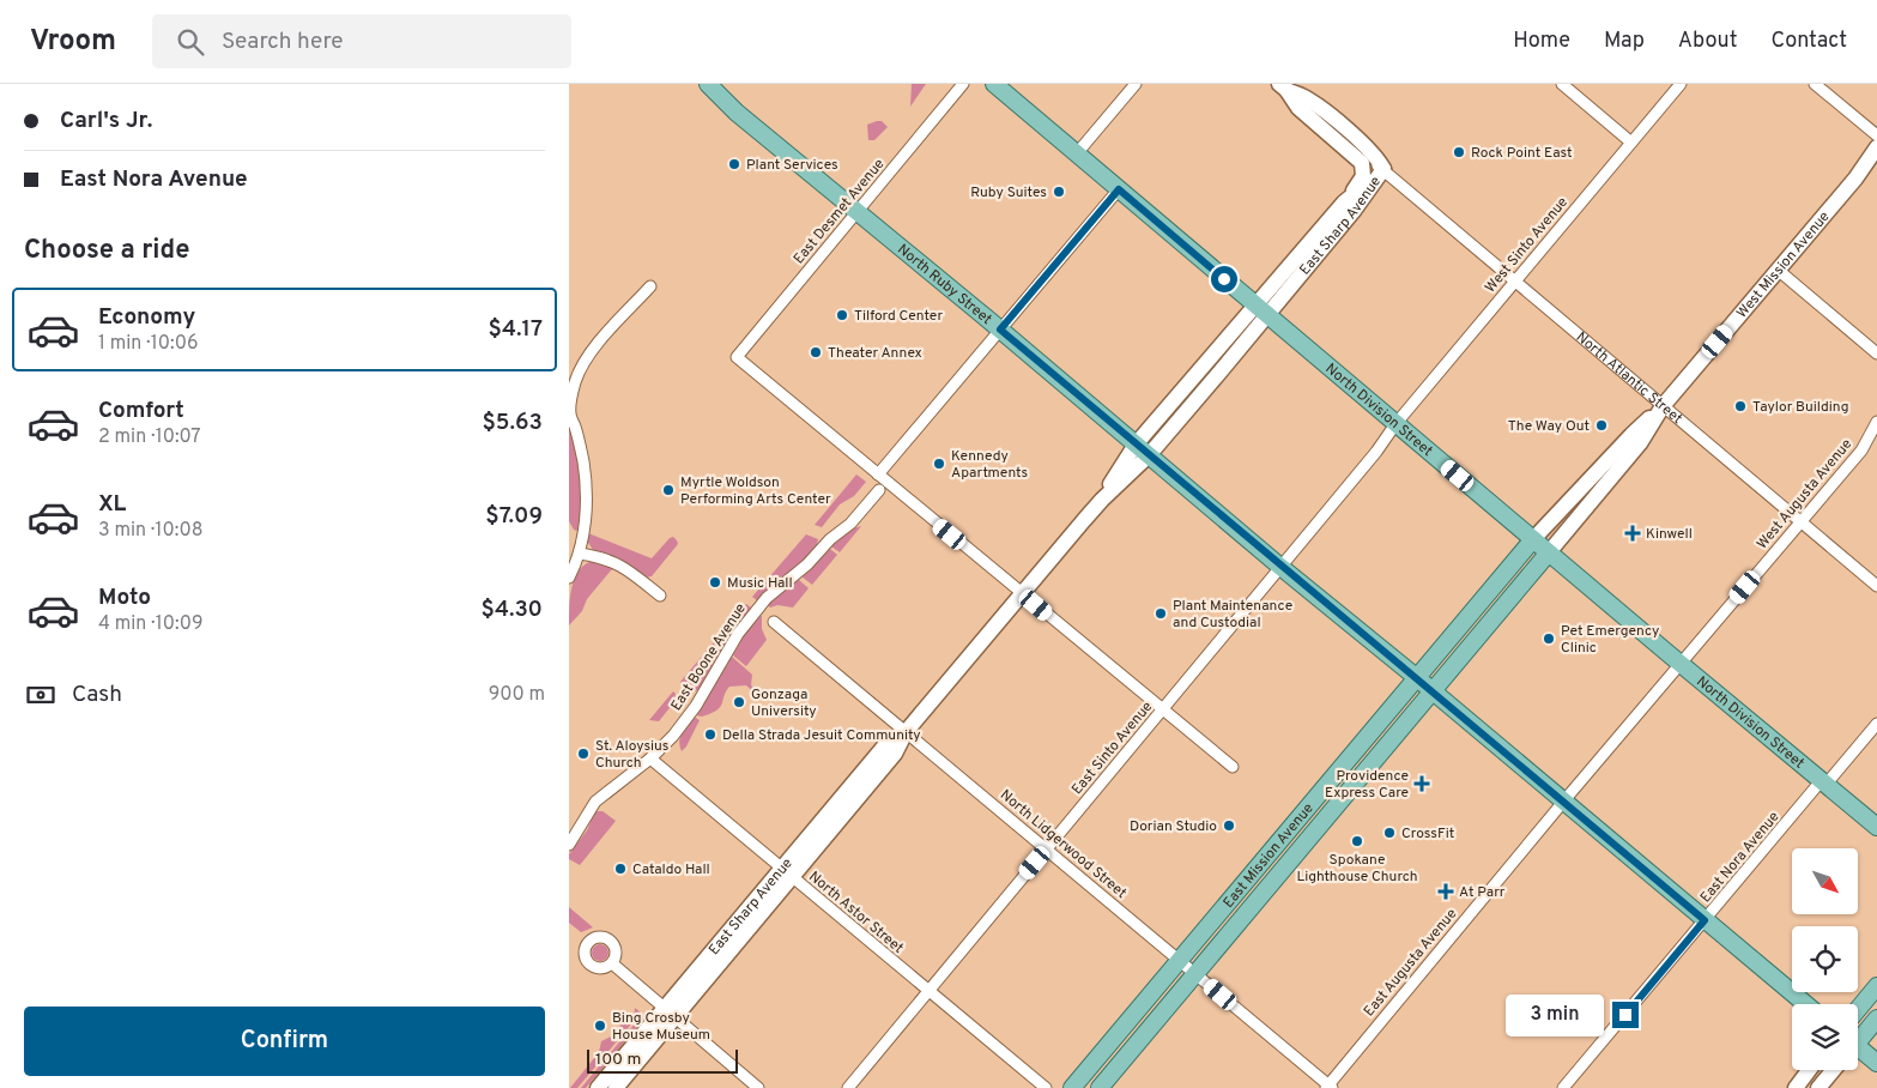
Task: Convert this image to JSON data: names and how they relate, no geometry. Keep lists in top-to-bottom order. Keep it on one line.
{"streets":{"main road":["North Ruby Street","North Division Street","East Mission Avenue"],"street":["East Desmet Avenue","East Sharp Avenue","West Sinto Avenue","West Mission Avenue","North Atlantic Street","West Augusta Avenue","East Boone Avenue","East Sinto Avenue","North Lidgerwood Street","East Nora Avenue","North Astor Street","East Augusta Avenue"]},"crossings":[["East Desmet Avenue","North Ruby Street"],["East Sharp Avenue","North Ruby Street"],["East Sharp Avenue","North Atlantic Street"],["East Sharp Avenue","North Division Street"],["East Sharp Avenue","North Lidgerwood Street"],["East Sharp Avenue","North Astor Street"],["West Sinto Avenue","North Atlantic Street"],["West Sinto Avenue","North Division Street"],["West Sinto Avenue","East Sinto Avenue"],["West Mission Avenue","North Atlantic Street"],["West Mission Avenue","North Division Street"],["West Mission Avenue","East Mission Avenue"],["North Ruby Street","East Sinto Avenue"],["North Ruby Street","East Mission Avenue"],["North Ruby Street","East Nora Avenue"],["North Ruby Street","East Augusta Avenue"],["North Atlantic Street","West Augusta Avenue"],["North Division Street","West Augusta Avenue"],["North Division Street","East Sinto Avenue"],["North Division Street","East Mission Avenue"],["North Division Street","East Nora Avenue"],["North Division Street","East Augusta Avenue"],["West Augusta Avenue","East Augusta Avenue"],["East Boone Avenue","North Astor Street"],["East Sinto Avenue","North Lidgerwood Street"],["East Sinto Avenue","North Astor Street"],["North Lidgerwood Street","East Mission Avenue"],["North Lidgerwood Street","East Augusta Avenue"]],"places":{"other":["Rock Point East","Plant Services","Ruby Suites","Tilford Center","Theater Annex","Taylor Building","The Way Out","Kennedy Apartments","Myrtle Woldson Performing Arts Center","Music Hall","Plant Maintenance and Custodial","Pet Emergency Clinic","Gonzaga University","Della Strada Jesuit Community","St. Aloysius Church","Dorian Studio","CrossFit","Spokane Lighthouse Church","Cataldo Hall","Bing Crosby House Museum"],"health":["Kinwell","Providence Express Care","At Parr"]},"scale_bar":"100 m","north":"bottom right","page":{"header":"Vroom","search":"Search here","nav":["Home","Map","About","Contact"],"banner":["Carl's Jr.","East Nora Avenue"],"heading":"Choose a ride","list":[{"name":"Economy","note":"1 min · 10:06","value":"$4.17"},{"name":"Comfort","note":"2 min · 10:07","value":"$5.63"},{"name":"XL","note":"3 min · 10:08","value":"$7.09"},{"name":"Moto","note":"4 min · 10:09","value":"$4.30"}],"pay":["Cash","900 m"],"buttons":"Confirm","bubble":"3 min","scale":"100 m"}}
